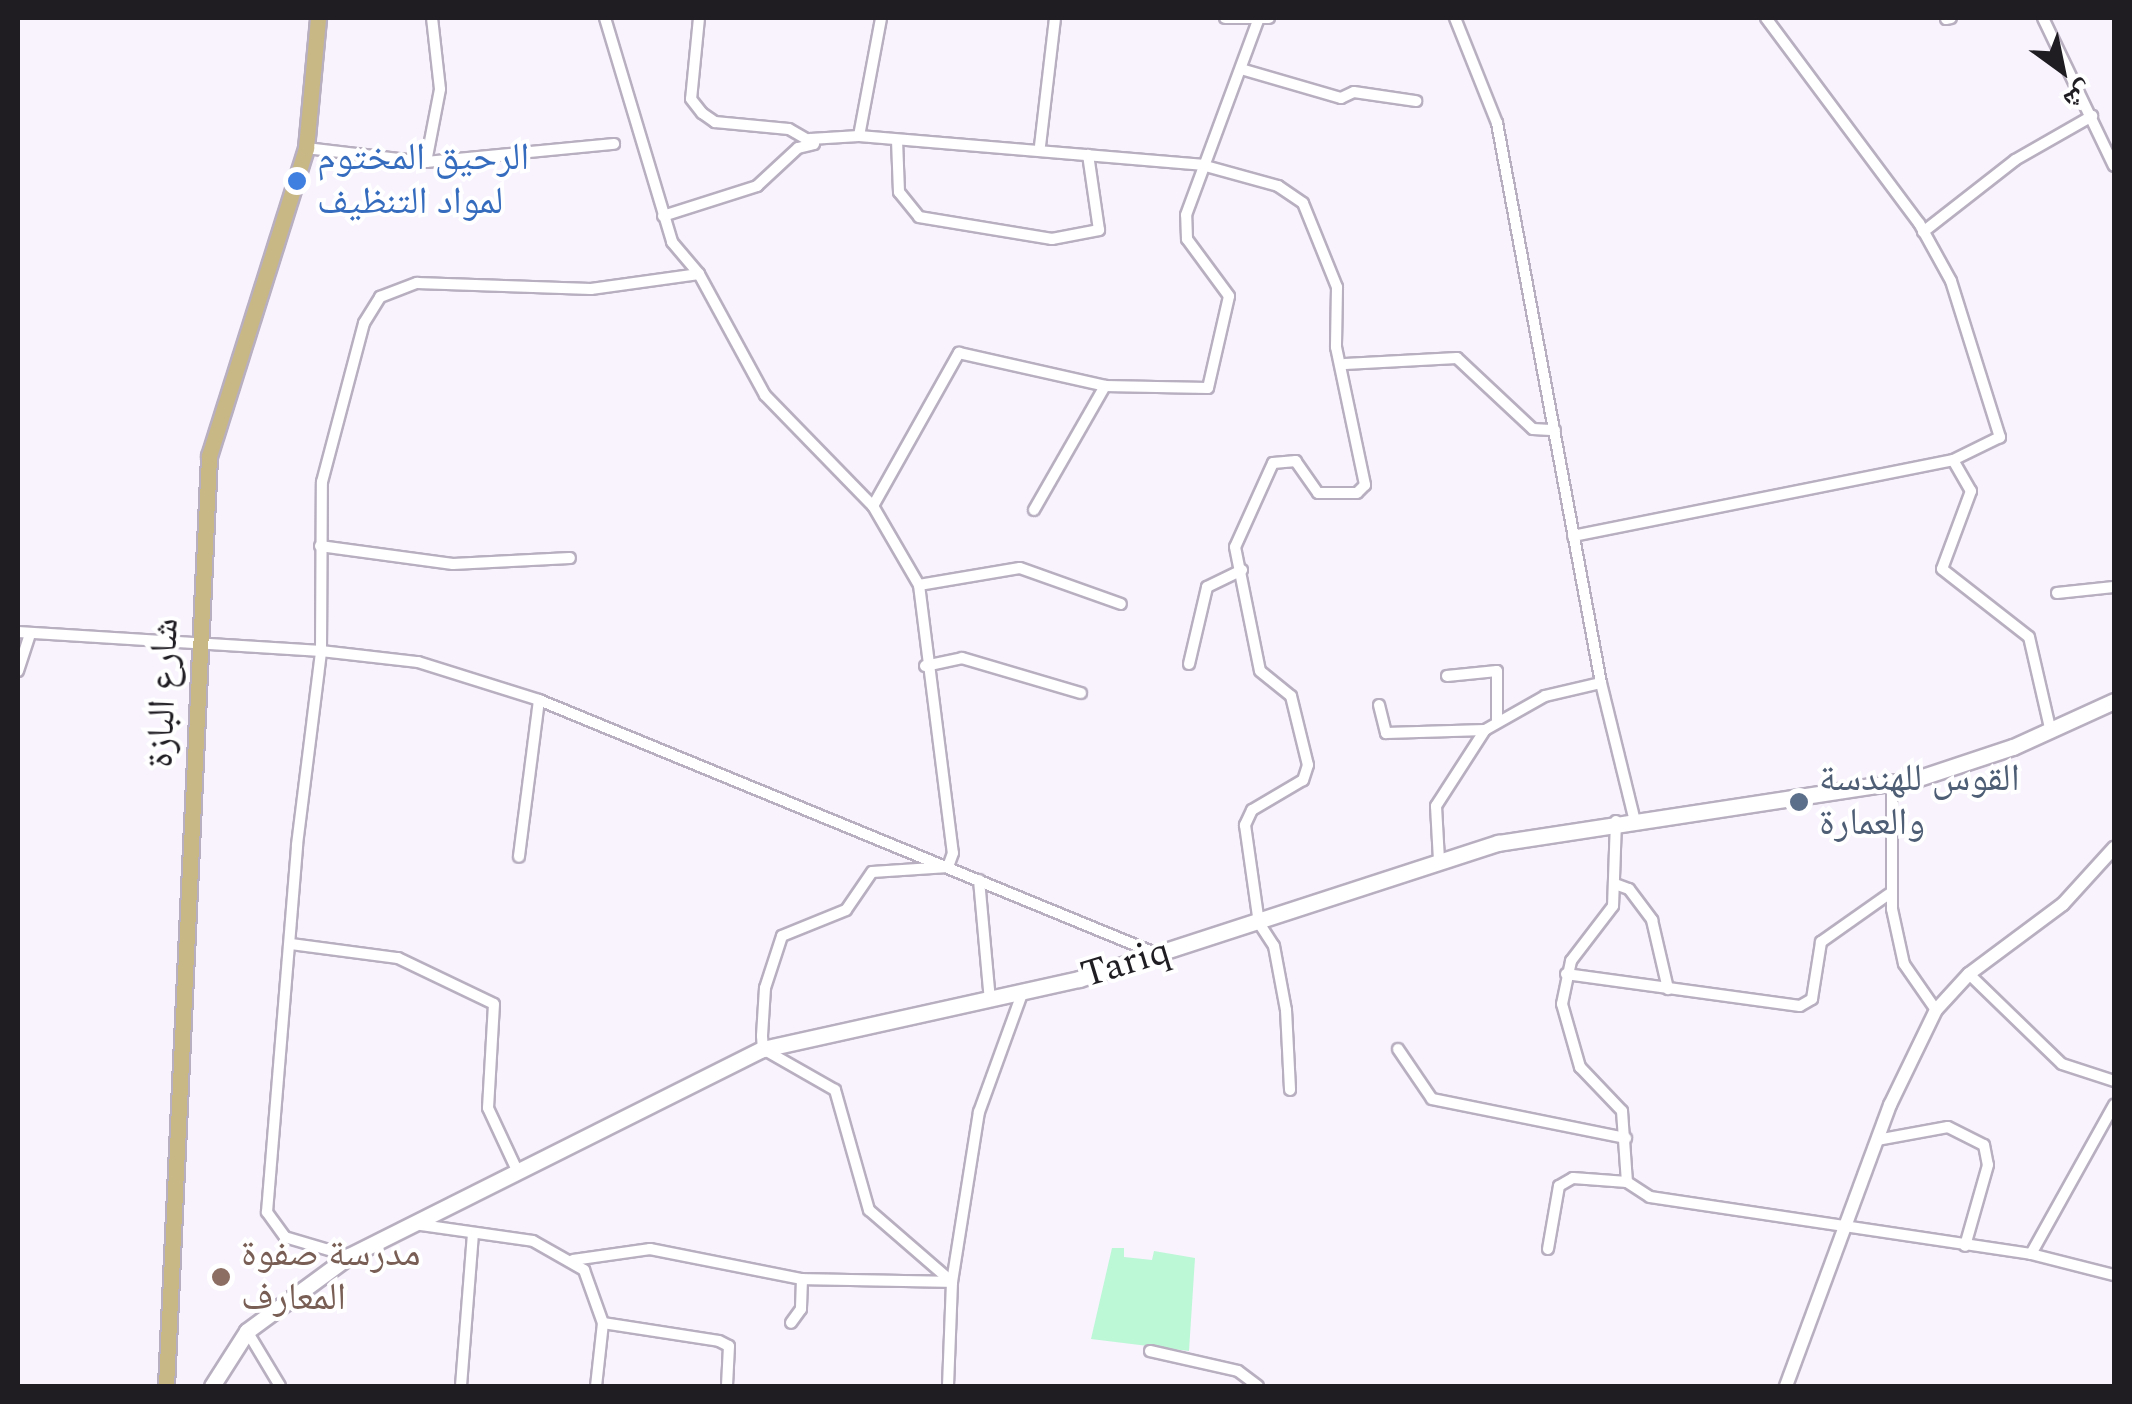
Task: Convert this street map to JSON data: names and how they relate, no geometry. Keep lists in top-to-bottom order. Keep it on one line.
{"streets":{"main road":["شارع البازة","Tariq"]},"places":["الرحيق المختوم لمواد التنظيف","القوس للهندسة والعمارة","مدرسة صفوة المعارف"],"north":"bottom right"}
